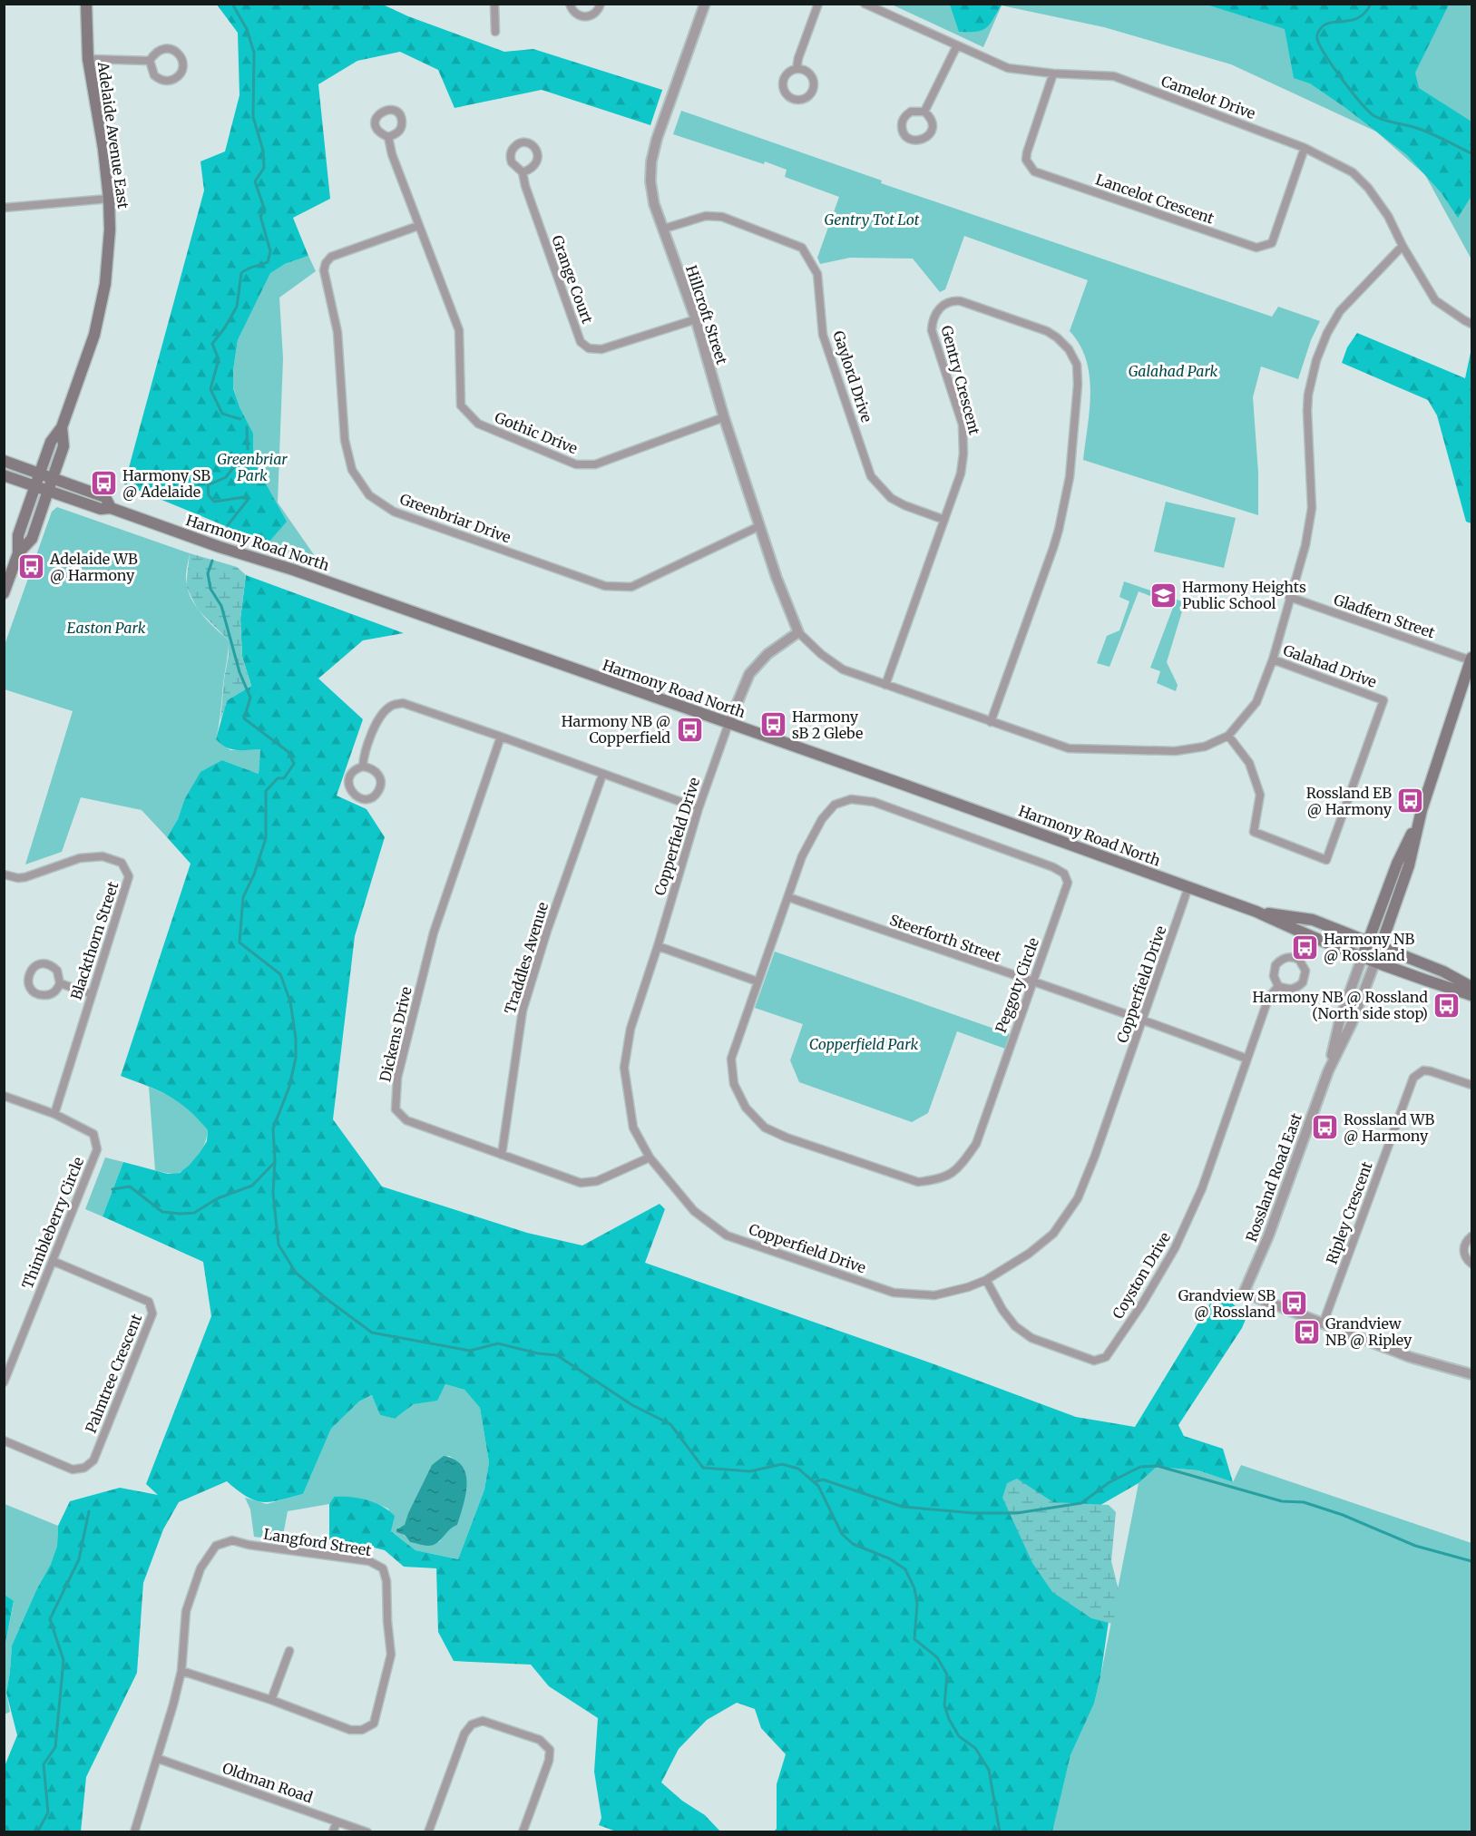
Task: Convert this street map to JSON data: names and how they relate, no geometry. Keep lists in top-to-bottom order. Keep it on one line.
{"streets":{"main road":["Adelaide Avenue East","Harmony Road North","Rossland Road East"],"street":["Camelot Drive","Lancelot Crescent","Grange Court","Hillcroft Street","Gaylord Drive","Gentry Crescent","Gothic Drive","Greenbriar Drive","Gladfern Street","Galahad Drive","Copperfield Drive","Steerforth Street","Blackthorn Street","Traddles Avenue","Peggoty Circle","Dickens Drive","Ripley Crescent","Thimbleberry Circle","Coyston Drive","Palmtree Crescent","Langford Street","Oldman Road"]},"crossings":[["Camelot Drive","Lancelot Crescent"],["Camelot Drive","Galahad Drive"],["Adelaide Avenue East","Harmony Road North"],["Grange Court","Hillcroft Street"],["Hillcroft Street","Gaylord Drive"],["Hillcroft Street","Gothic Drive"],["Hillcroft Street","Greenbriar Drive"],["Hillcroft Street","Galahad Drive"],["Gaylord Drive","Gentry Crescent"],["Gentry Crescent","Galahad Drive"],["Gothic Drive","Greenbriar Drive"],["Harmony Road North","Copperfield Drive"],["Harmony Road North","Rossland Road East"],["Gladfern Street","Galahad Drive"],["Gladfern Street","Rossland Road East"],["Copperfield Drive","Steerforth Street"],["Copperfield Drive","Dickens Drive"],["Copperfield Drive","Coyston Drive"],["Steerforth Street","Peggoty Circle"],["Steerforth Street","Coyston Drive"],["Blackthorn Street","Thimbleberry Circle"],["Traddles Avenue","Dickens Drive"],["Rossland Road East","Ripley Crescent"],["Thimbleberry Circle","Palmtree Crescent"],["Langford Street","Oldman Road"]],"parks":["Gentry Tot Lot","Galahad Park","Greenbriar Park","Easton Park","Copperfield Park"],"places":{"bus stop":["Harmony SB @ Adelaide","Adelaide WB @ Harmony","Harmony sB 2 Glebe","Harmony NB @ Copperfield","Rossland EB @ Harmony","Harmony NB @ Rossland","Harmony NB @ Rossland (North side stop)","Rossland WB @ Harmony","Grandview SB @ Rossland","Grandview NB @ Ripley"],"school or university":["Harmony Heights Public School"]}}
